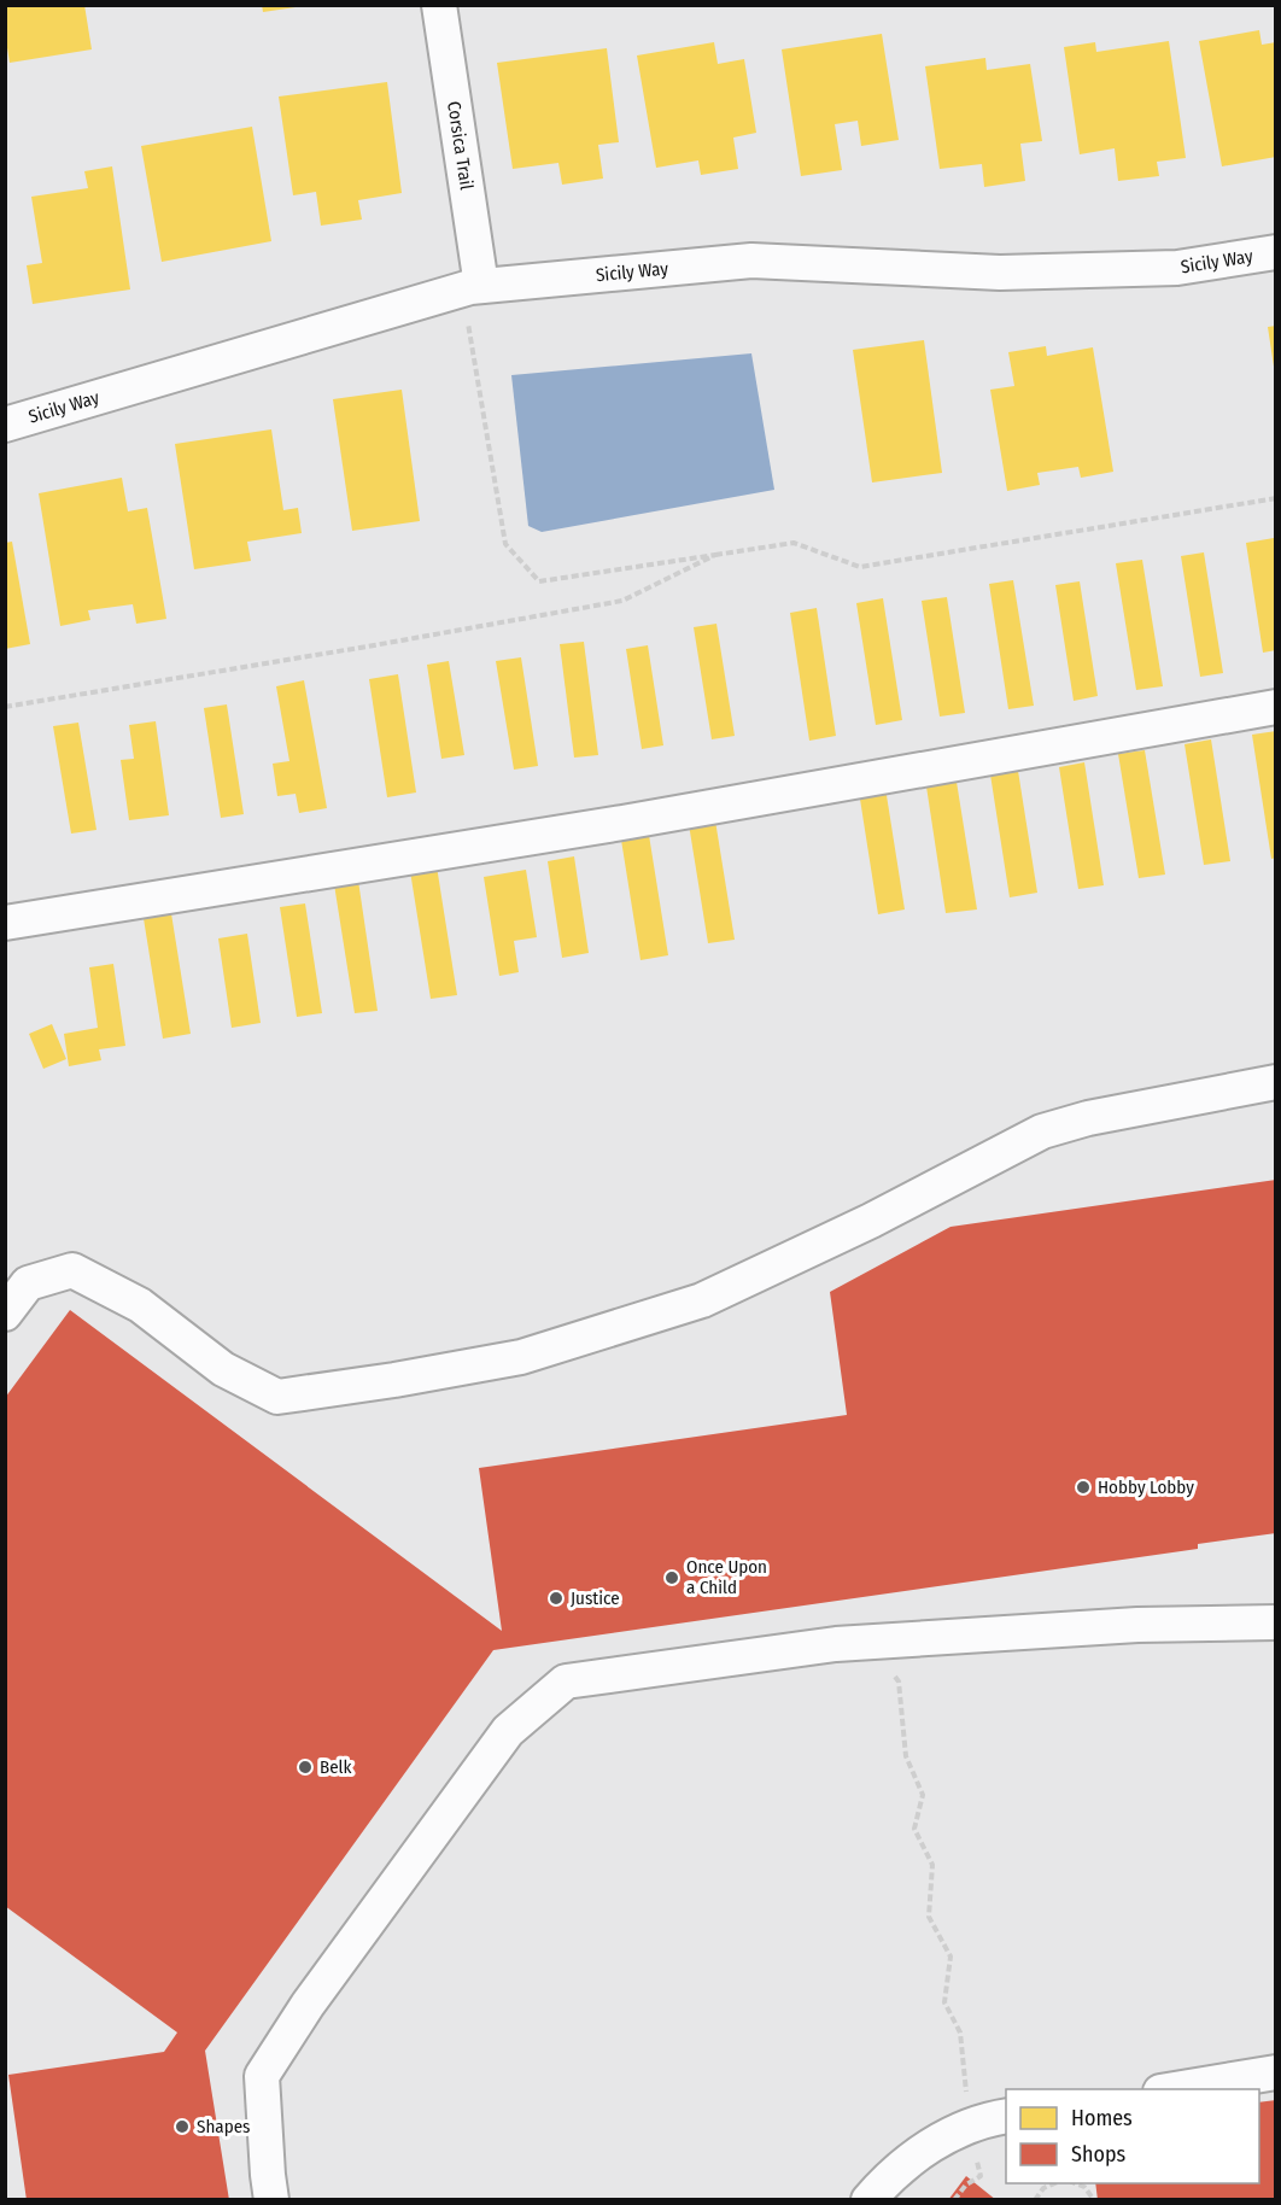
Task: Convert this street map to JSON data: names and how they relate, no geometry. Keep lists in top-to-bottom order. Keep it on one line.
{"streets":{"street":["Corsica Trail","Sicily Way"]},"crossings":[["Corsica Trail","Sicily Way"]],"places":["Hobby Lobby","Once Upon a Child","Justice","Belk","Shapes"],"legend":["Homes","Shops"]}
